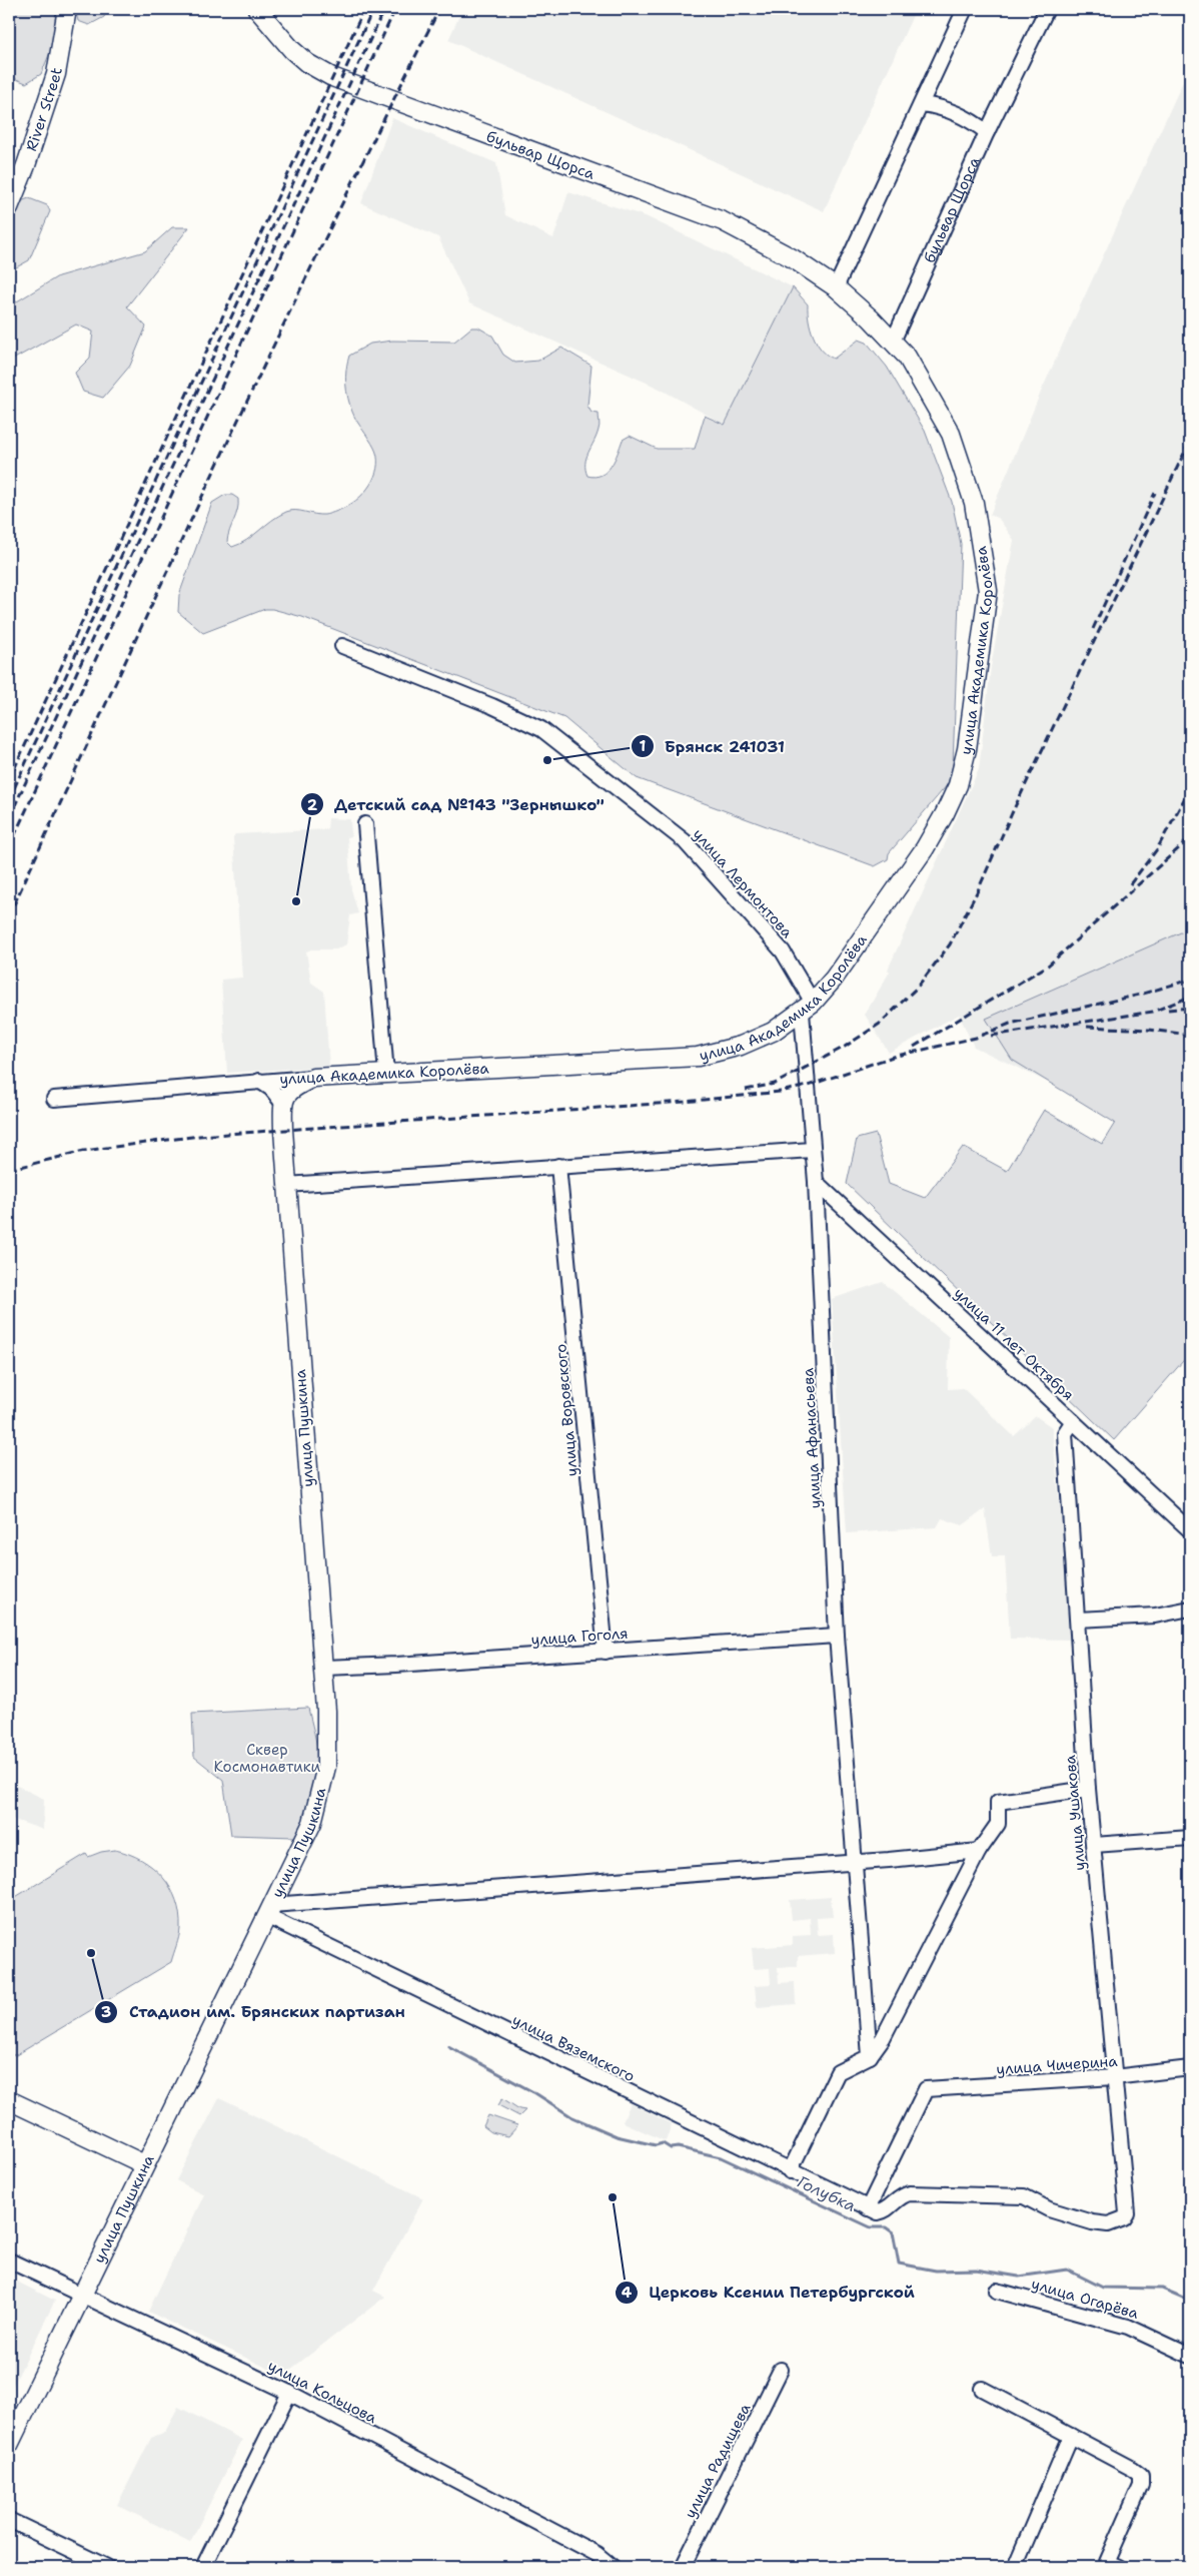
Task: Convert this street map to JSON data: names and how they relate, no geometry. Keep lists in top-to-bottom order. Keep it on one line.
{"streets":{"main road":["River Street","бульвар Щорса","улица Академика Королёва","улица Пушкина"],"street":["улица Лермонтова","улица 11 лет Октября","улица Воровского","улица Афанасьева","улица Гоголя","улица Ушакова","улица Вяземского","улица Чичерина","улица Огарёва","улица Кольцова","улица Радищева"]},"crossings":[["бульвар Щорса","улица Академика Королёва"],["улица Академика Королёва","улица Лермонтова"],["улица Академика Королёва","улица Афанасьева"],["улица Лермонтова","улица Афанасьева"],["улица 11 лет Октября","улица Афанасьева"],["улица 11 лет Октября","улица Ушакова"],["улица Воровского","улица Гоголя"],["улица Пушкина","улица Гоголя"],["улица Пушкина","улица Вяземского"],["улица Пушкина","улица Кольцова"],["улица Афанасьева","улица Гоголя"],["улица Ушакова","улица Вяземского"],["улица Ушакова","улица Чичерина"],["улица Вяземского","улица Чичерина"]],"water":["Голубка"],"parks":["Сквер Космонавтики"],"places":["Брянск 241031","Детский сад №143 \"Зернышко\"","Стадион им. Брянских партизан","Церковь Ксении Петербургской"]}
